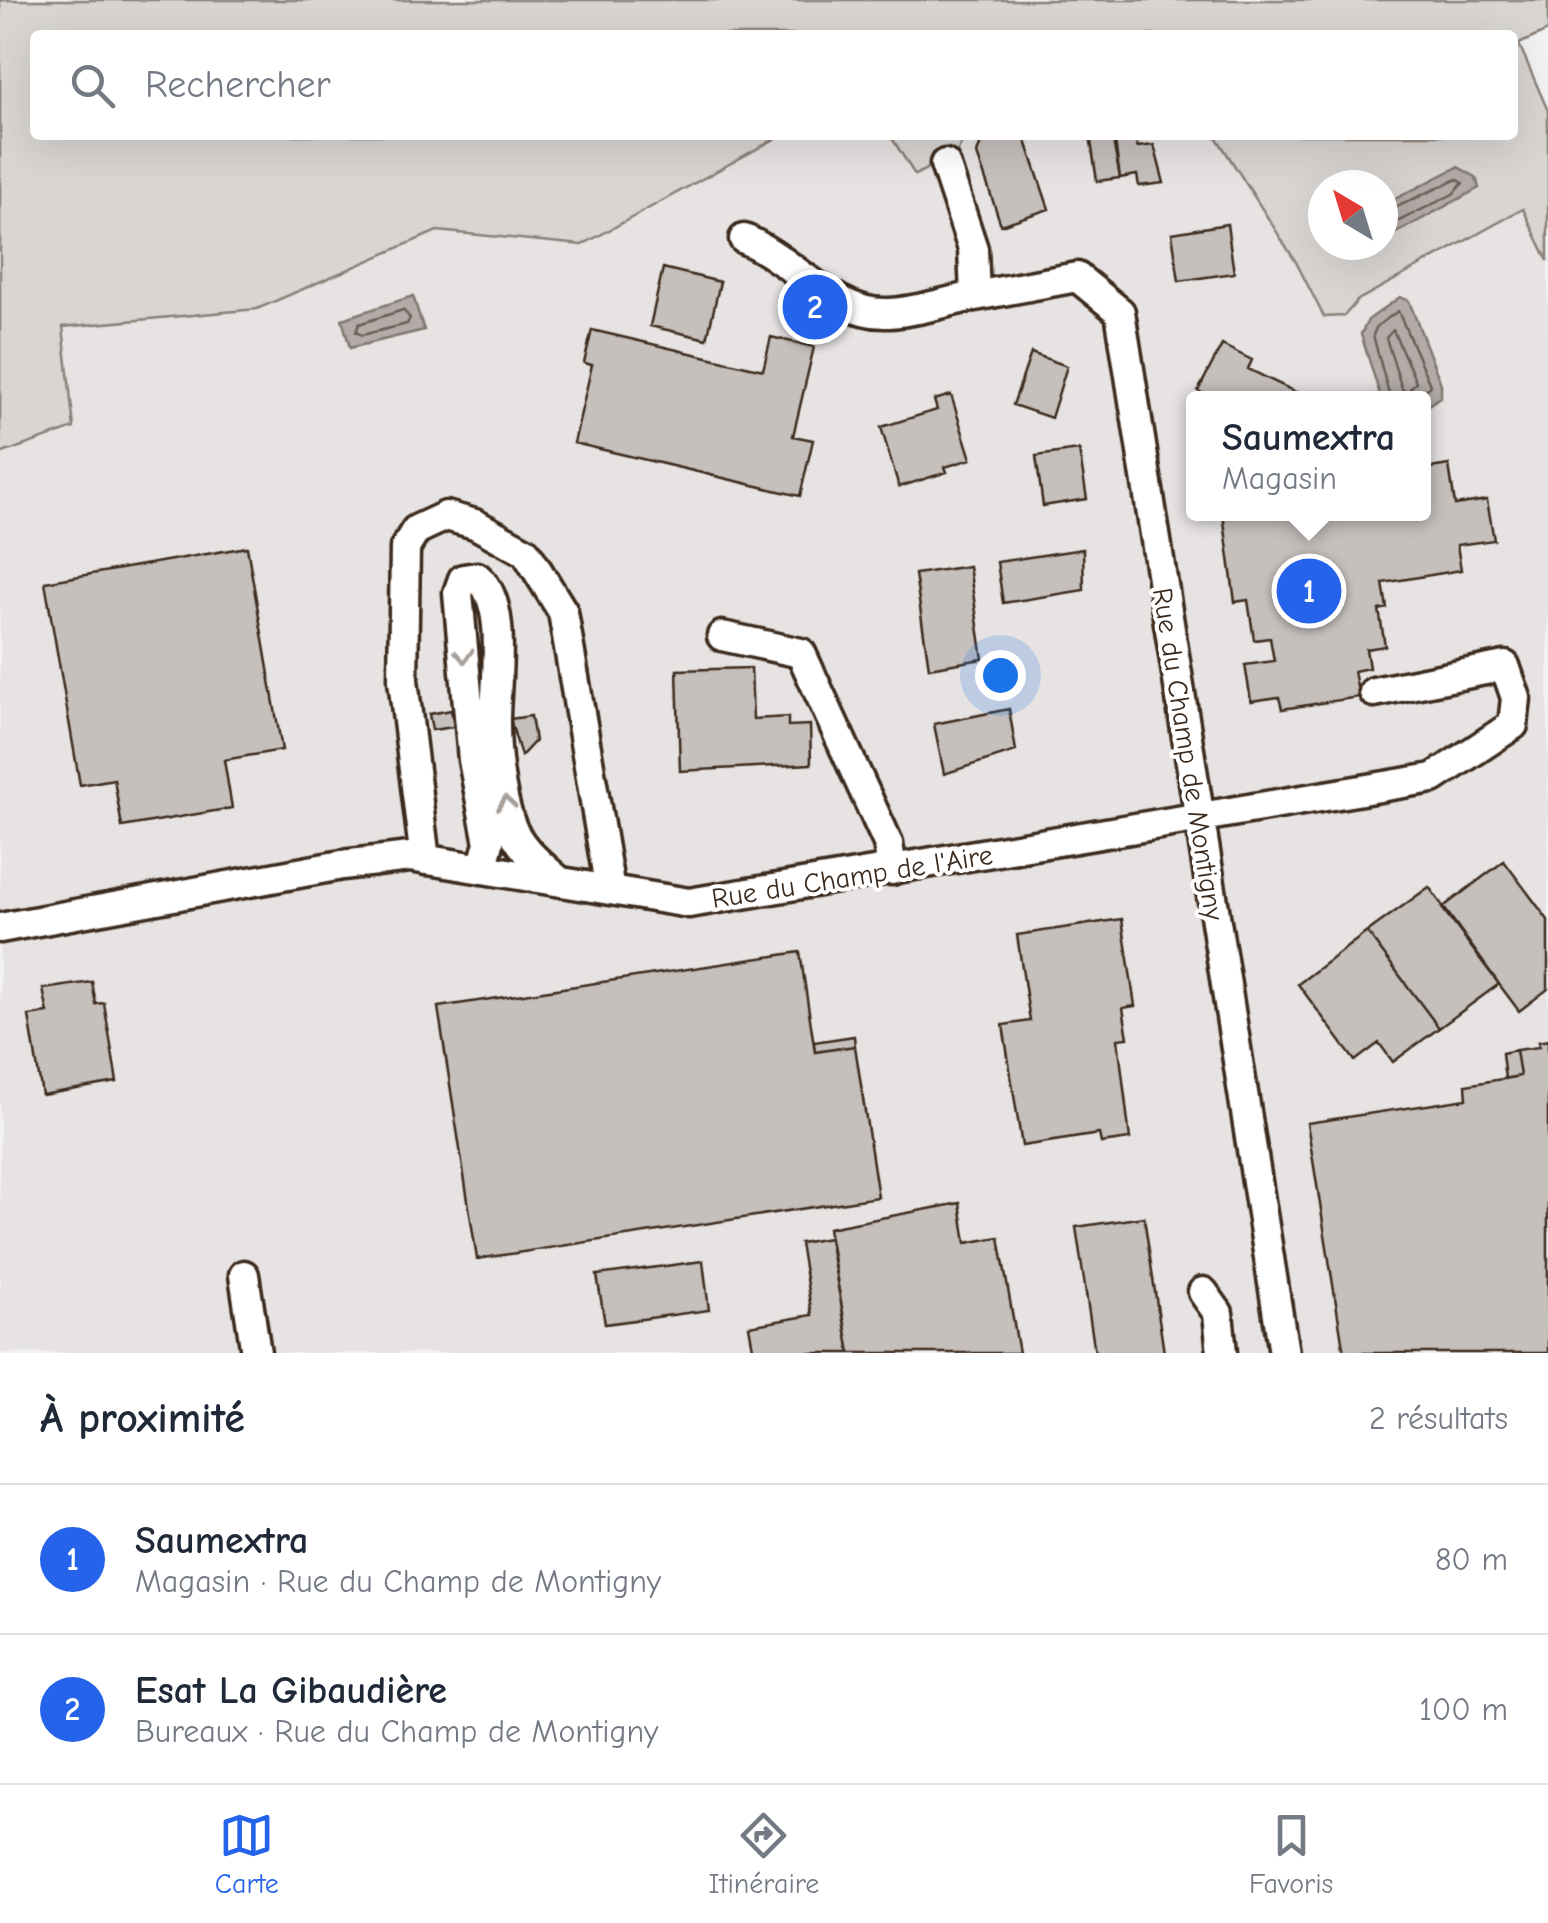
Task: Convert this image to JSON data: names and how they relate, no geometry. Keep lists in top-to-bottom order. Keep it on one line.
{"streets":{"street":["Rue du Champ de Montigny","Rue du Champ de l'Aire"]},"crossings":[["Rue du Champ de Montigny","Rue du Champ de l'Aire"]],"north":"top left","page":{"search":"Rechercher","pins":["2","1"],"popup":["Saumextra","Magasin"],"heading":["À proximité","2 résultats"],"list":[{"mark":"1","name":"Saumextra","note":"Magasin · Rue du Champ de Montigny","value":"80 m"},{"mark":"2","name":"Esat La Gibaudière","note":"Bureaux · Rue du Champ de Montigny","value":"100 m"}],"nav":["Carte","Itinéraire","Favoris"]}}
